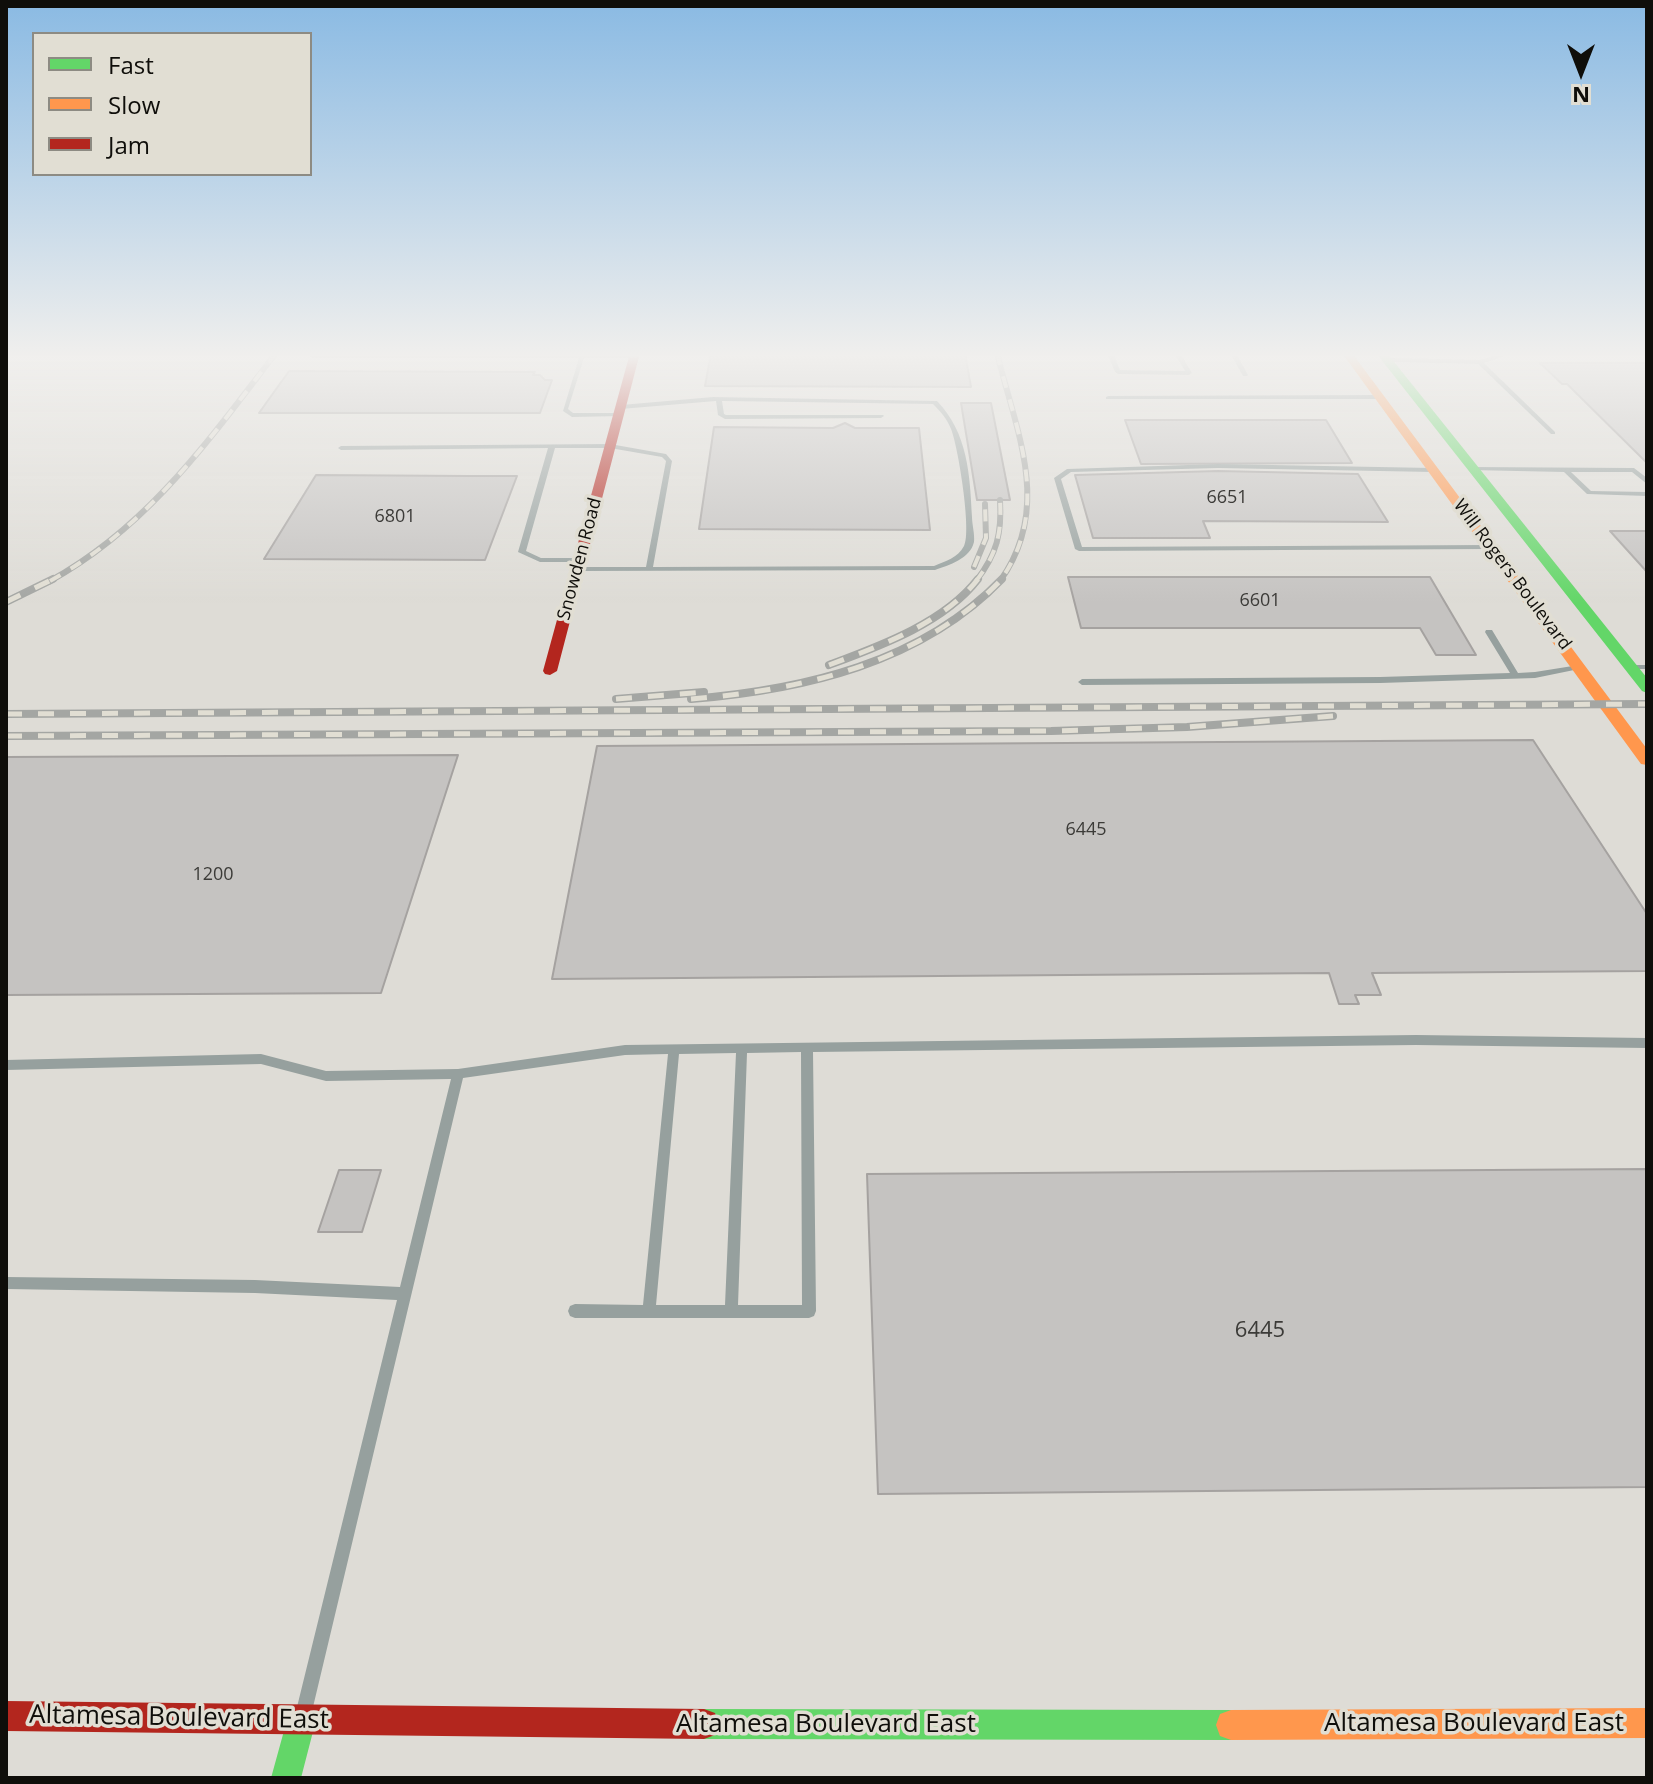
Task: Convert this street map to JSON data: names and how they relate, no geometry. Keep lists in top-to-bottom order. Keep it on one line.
{"streets":{"main road":["Snowden Road","Will Rogers Boulevard","Altamesa Boulevard East"]},"house_numbers":["6651","6801","6601","6445","1200","6445"],"legend":["Fast","Slow","Jam"],"north":"bottom"}
